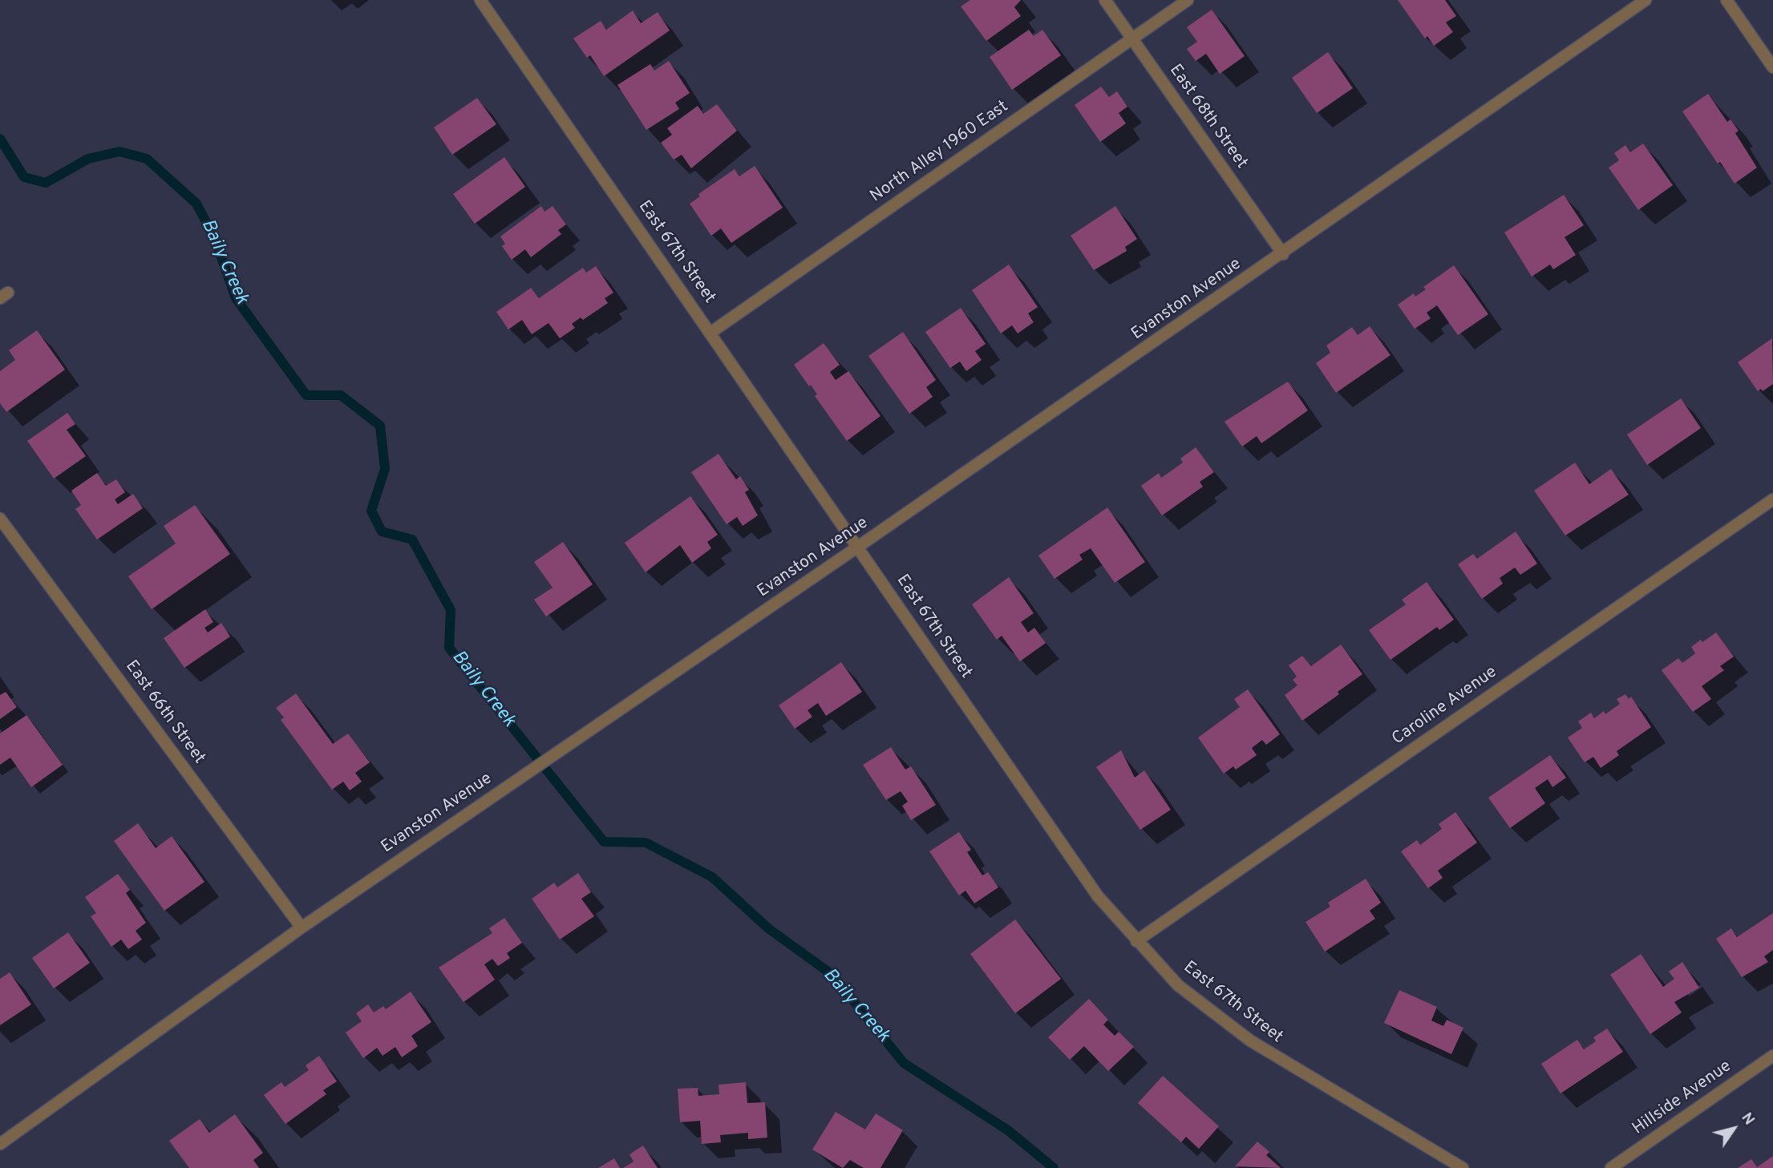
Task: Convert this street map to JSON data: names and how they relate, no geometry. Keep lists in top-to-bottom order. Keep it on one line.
{"streets":{"street":["East 68th Street","North Alley 1960 East","East 67th Street","Evanston Avenue","Caroline Avenue","East 66th Street","Hillside Avenue"]},"crossings":[["East 68th Street","North Alley 1960 East"],["East 68th Street","Evanston Avenue"],["North Alley 1960 East","East 67th Street"],["East 67th Street","Evanston Avenue"],["East 67th Street","Caroline Avenue"],["Evanston Avenue","East 66th Street"]],"water":["Baily Creek"],"north":"top right"}
